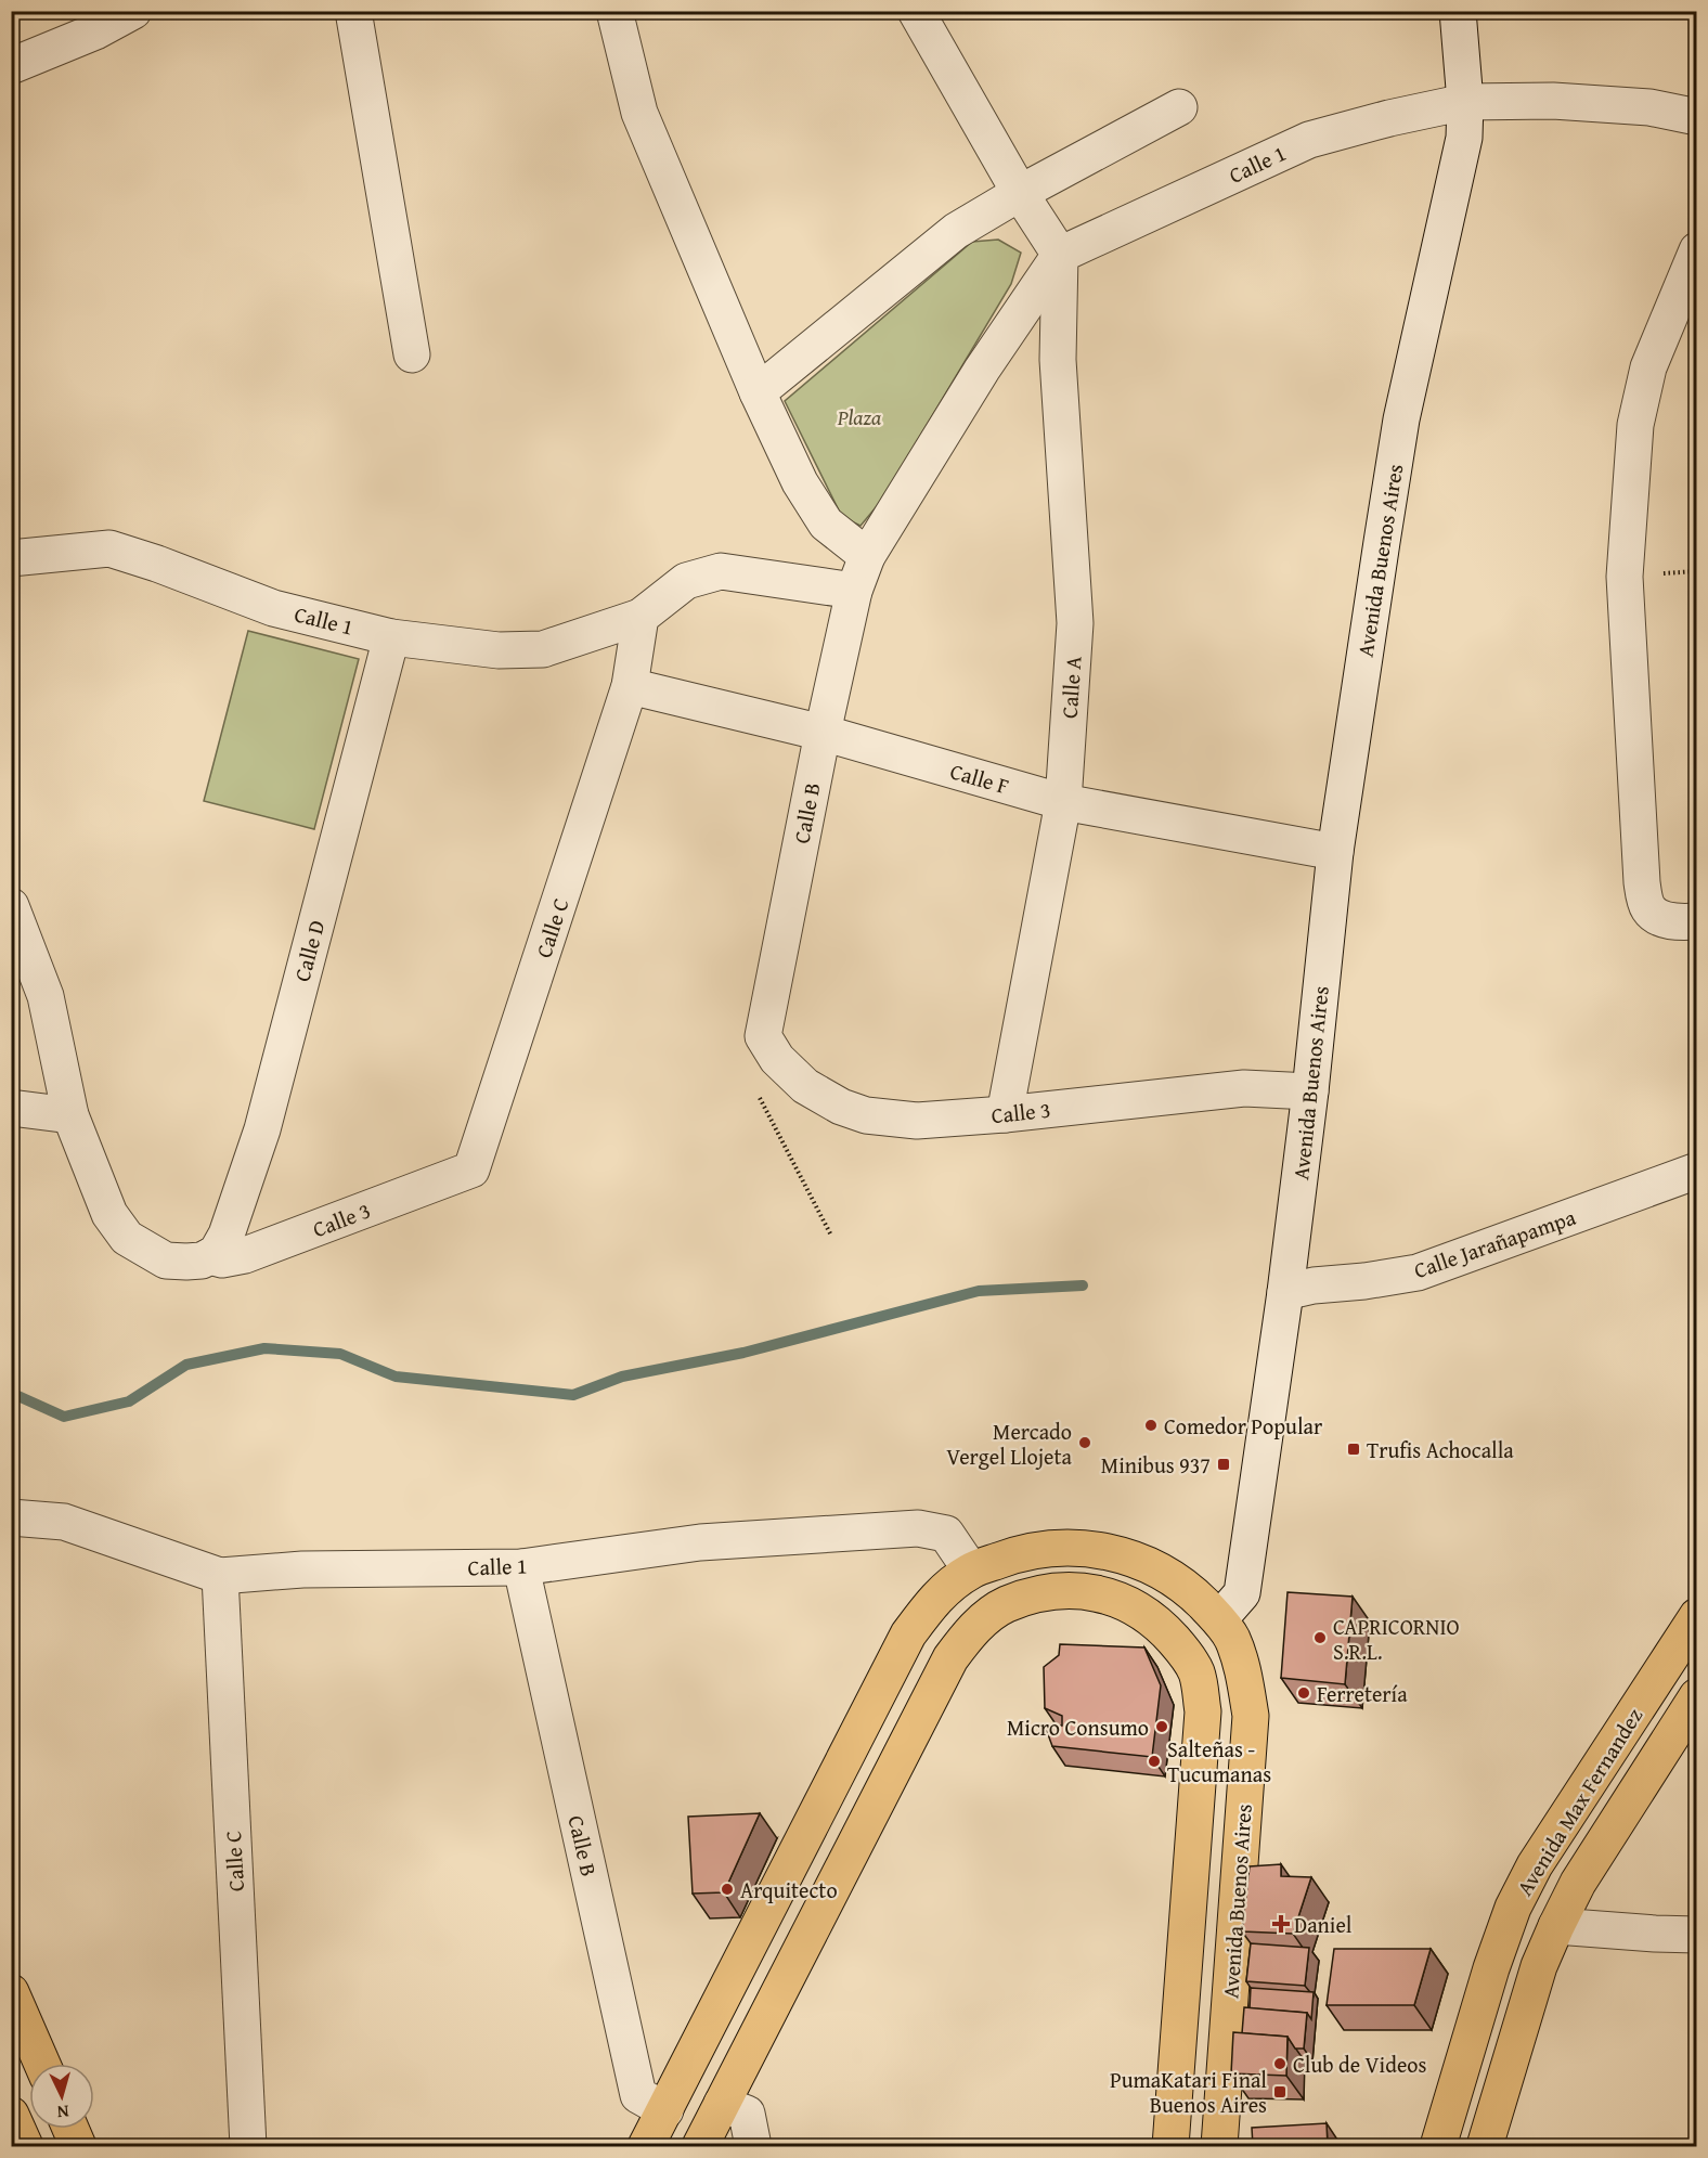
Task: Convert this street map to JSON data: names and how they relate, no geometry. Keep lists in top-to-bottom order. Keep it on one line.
{"streets":{"main road":["Avenida Buenos Aires","Avenida Max Fernandez"],"street":["Calle 1","Calle A","Calle F","Calle B","Calle C","Calle D","Calle 3","Calle Jarañapampa"]},"crossings":[["Calle 1","Avenida Buenos Aires"],["Calle 1","Calle A"],["Calle 1","Calle B"],["Calle 1","Calle C"],["Calle 1","Calle D"],["Avenida Buenos Aires","Calle F"],["Avenida Buenos Aires","Calle 3"],["Avenida Buenos Aires","Calle Jarañapampa"],["Calle A","Calle F"],["Calle A","Calle B"],["Calle A","Calle 3"],["Calle F","Calle B"],["Calle F","Calle C"],["Calle B","Calle 3"],["Calle C","Calle 3"],["Calle D","Calle 3"]],"parks":["Plaza"],"places":{"other":["Comedor Popular","Mercado Vergel Llojeta","CAPRICORNIO S.R.L.","Ferretería","Micro Consumo","Salteñas - Tucumanas","Arquitecto","Club de Videos"],"transit":["Trufis Achocalla","Minibus 937","PumaKatari Final Buenos Aires"],"health":["Daniel"]},"north":"bottom"}
